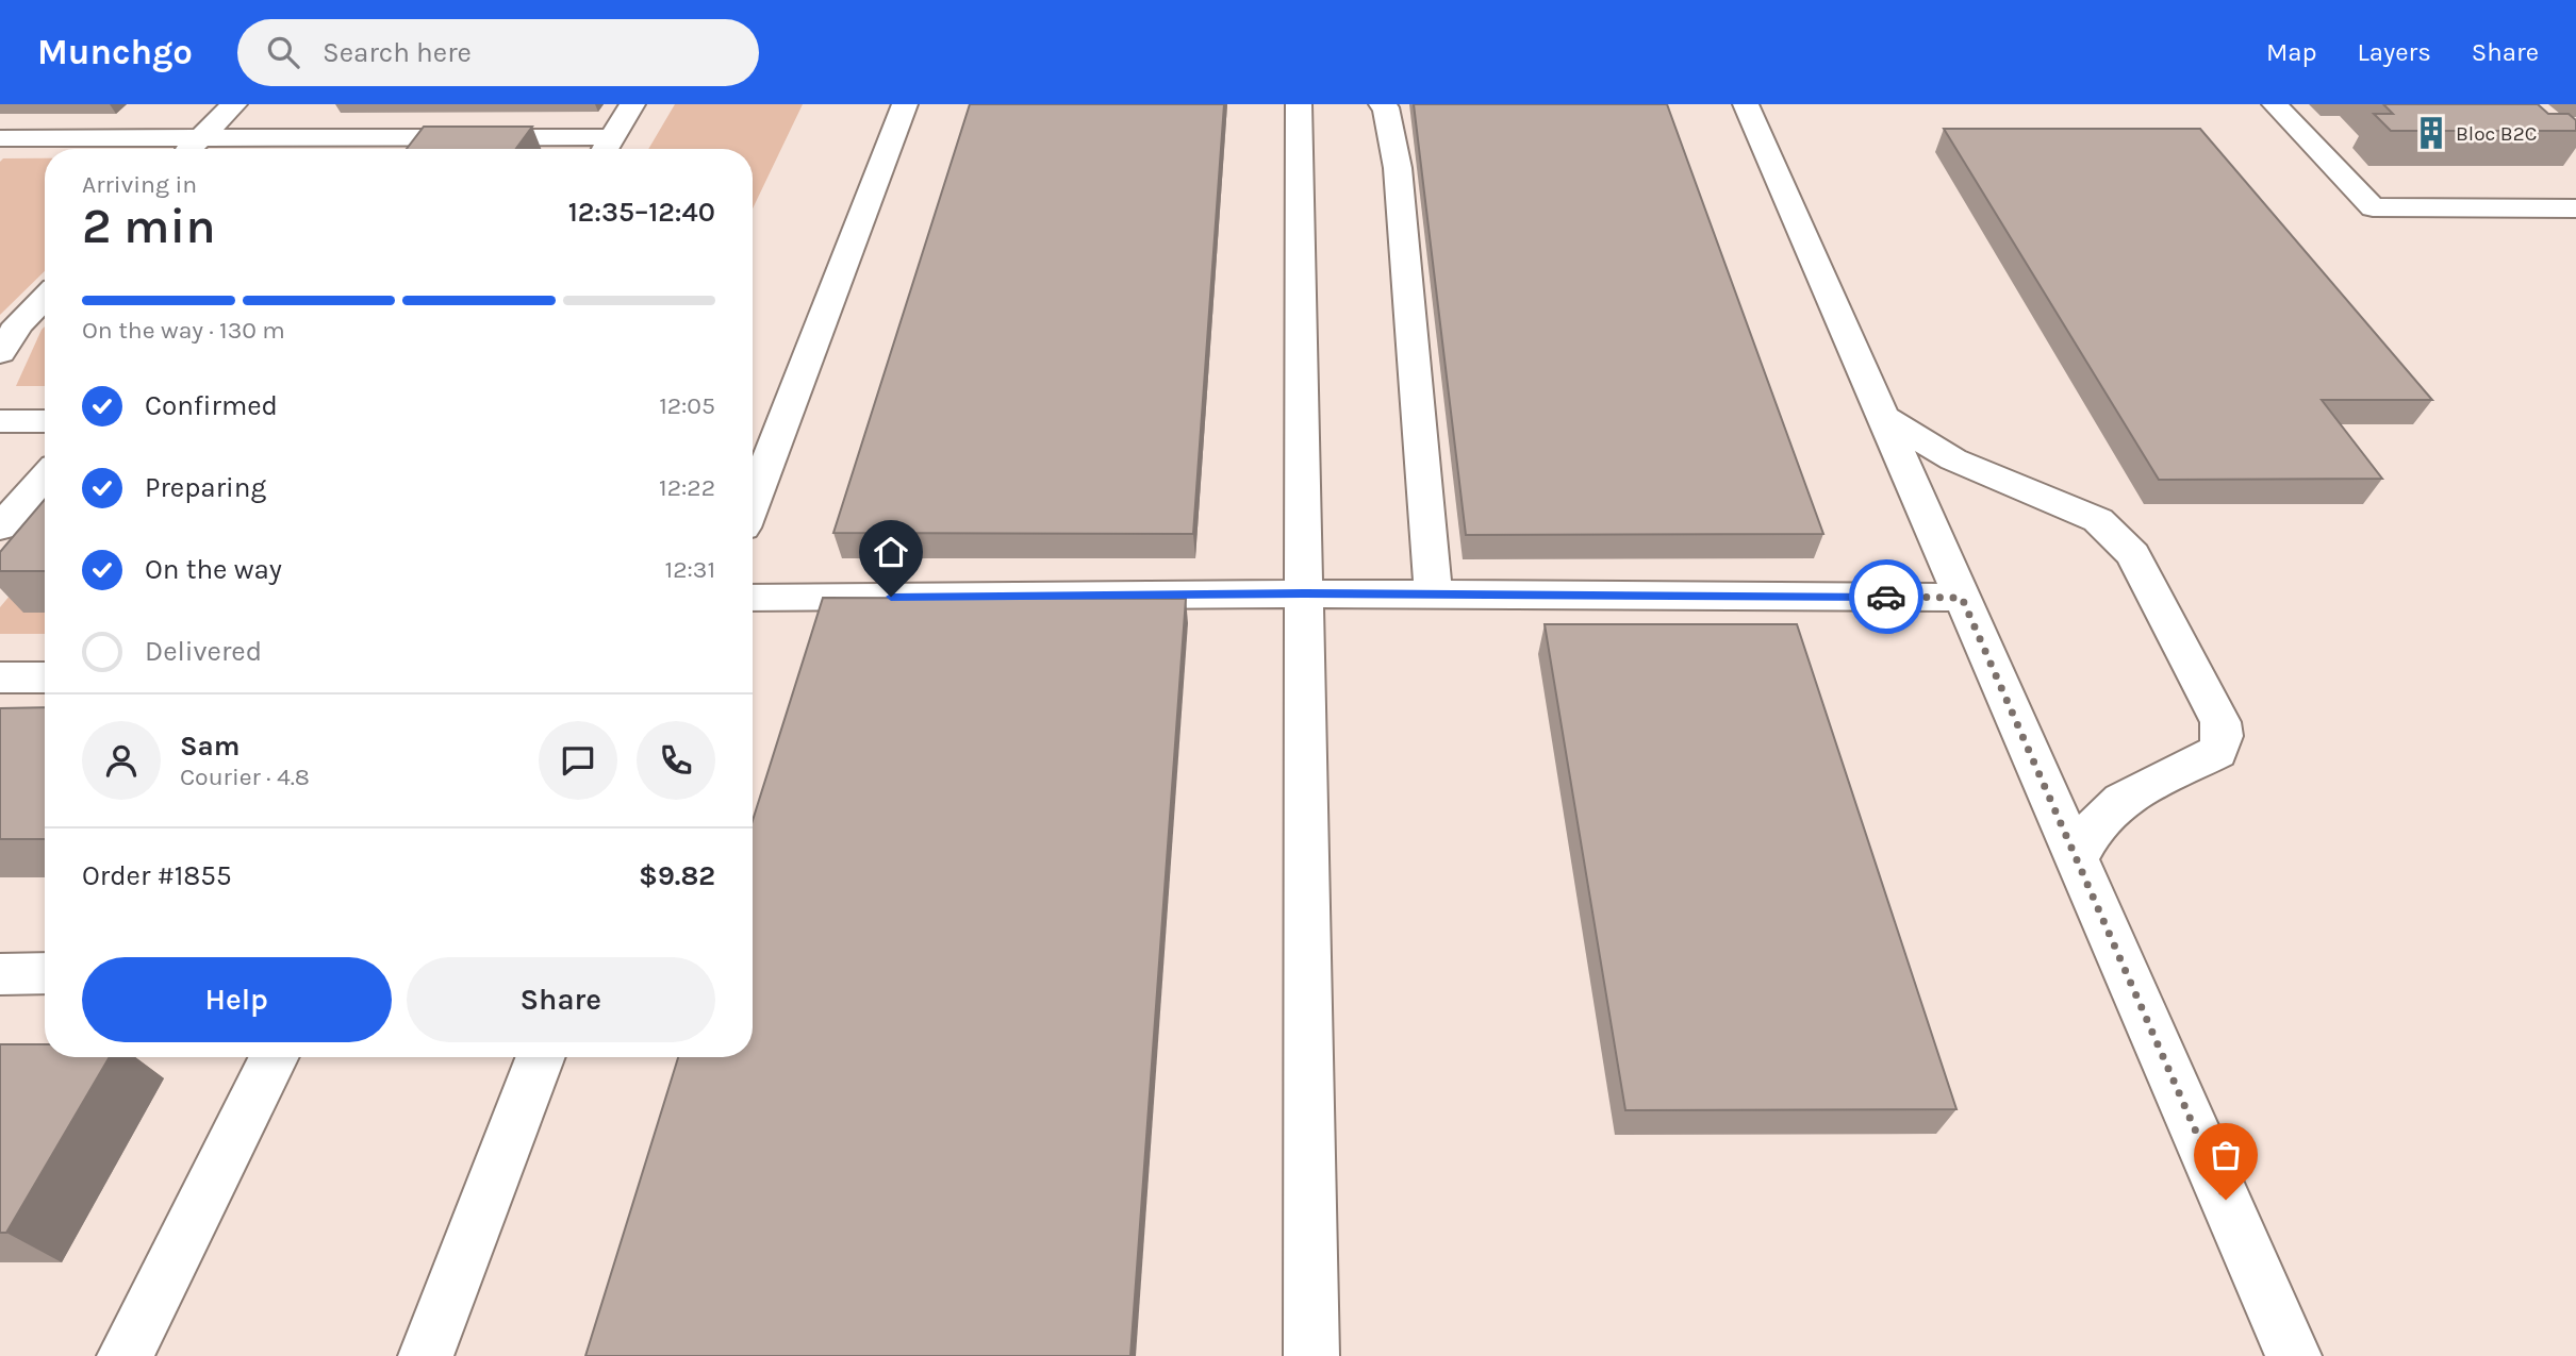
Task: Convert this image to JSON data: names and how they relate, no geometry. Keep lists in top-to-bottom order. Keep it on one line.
{"places":{"building":["Bloc B2C"]},"page":{"header":"Munchgo","search":"Search here","nav":["Map","Layers","Share"],"heading":["2 min","Arriving in","12:35–12:40"],"panel":["Sam","Courier · 4.8","Order #1855","$9.82"],"bar":"On the way · 130 m","list":[["Confirmed","12:05"],["Preparing","12:22"],["On the way","12:31"],"Delivered"],"buttons":["Help","Share"]}}
